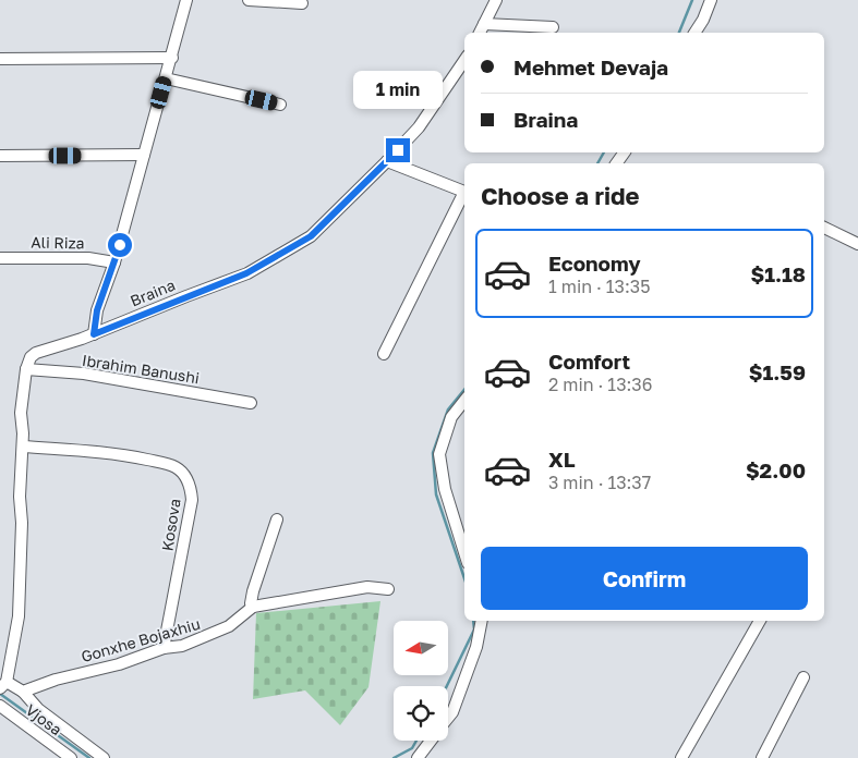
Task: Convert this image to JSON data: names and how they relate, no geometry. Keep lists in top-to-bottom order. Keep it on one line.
{"streets":{"street":["Ali Riza","Braina","Ibrahim Banushi","Kosova","Gonxhe Bojaxhiu","Vjosa"]},"crossings":[["Braina","Ibrahim Banushi"],["Kosova","Gonxhe Bojaxhiu"]],"north":"left","page":{"banner":["Mehmet Devaja","Braina"],"bubble":"1 min","heading":"Choose a ride","list":[{"name":"Economy","note":"1 min · 13:35","value":"$1.18"},{"name":"Comfort","note":"2 min · 13:36","value":"$1.59"},{"name":"XL","note":"3 min · 13:37","value":"$2.00"}],"buttons":"Confirm"}}
